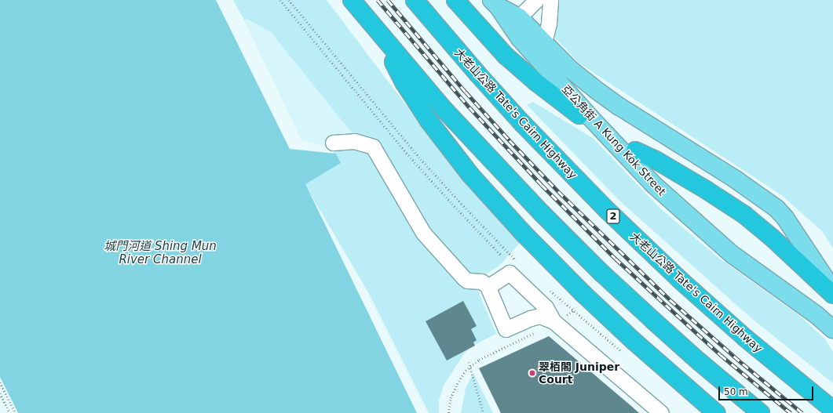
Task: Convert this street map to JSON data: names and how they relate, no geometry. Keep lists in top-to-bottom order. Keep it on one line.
{"streets":{"highway":["大老山公路 Tate's Cairn Highway","2"],"main road":["亞公角街 A Kung Kok Street"]},"water":["城門河道 Shing Mun River Channel"],"places":["翠栢閣 Juniper Court"],"scale_bar":"50 m"}
